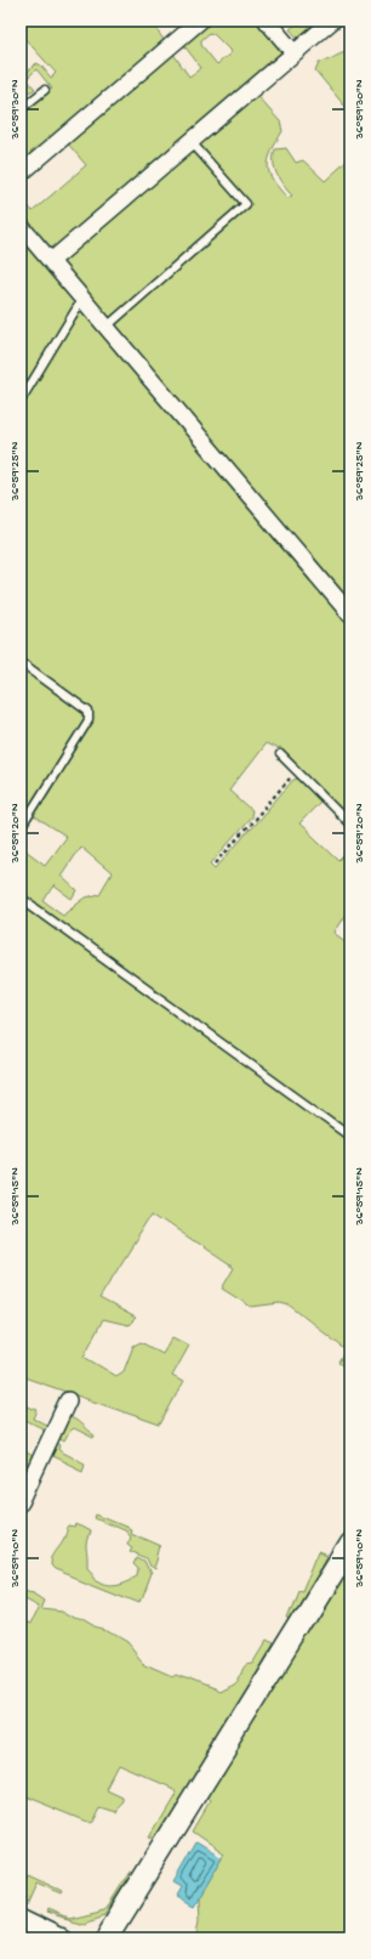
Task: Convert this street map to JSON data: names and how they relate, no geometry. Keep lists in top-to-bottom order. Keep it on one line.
{"coordinates":["36°59'30\"N","36°59'25\"N","36°59'20\"N","36°59'15\"N","36°59'10\"N"]}
